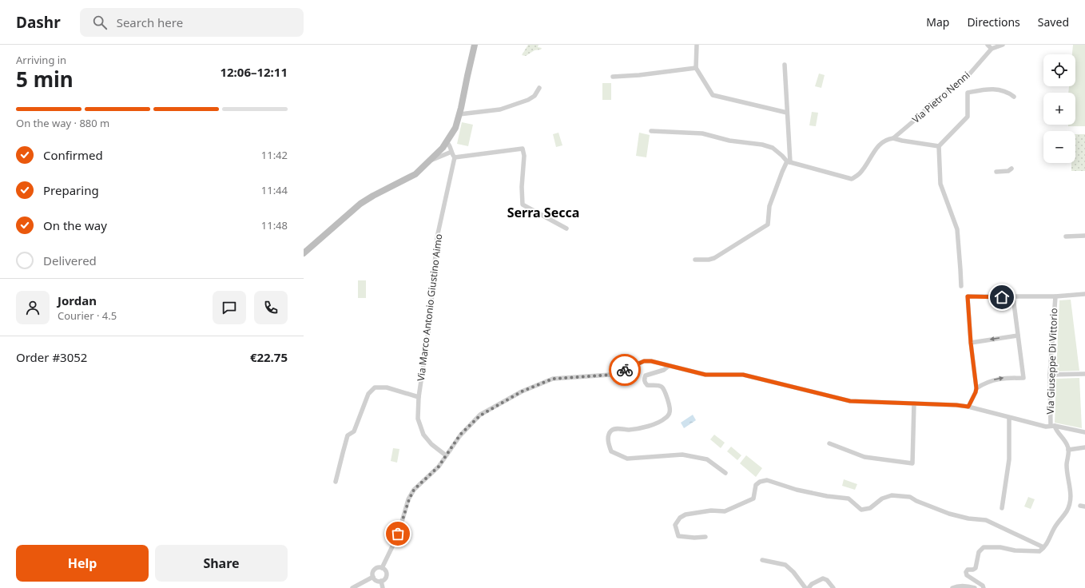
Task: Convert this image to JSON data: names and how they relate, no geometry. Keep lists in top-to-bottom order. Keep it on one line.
{"streets":{"street":["Via Pietro Nenni","Via Marco Antonio Giustino Aimo","Via Giuseppe Di Vittorio"]},"districts":["Serra Secca"],"page":{"header":"Dashr","search":"Search here","nav":["Map","Directions","Saved"],"heading":["5 min","Arriving in","12:06–12:11"],"panel":["Jordan","Courier · 4.5","Order #3052","€22.75"],"map_buttons":["+","−"],"bar":"On the way · 880 m","list":[["Confirmed","11:42"],["Preparing","11:44"],["On the way","11:48"],"Delivered"],"buttons":["Help","Share"]}}
